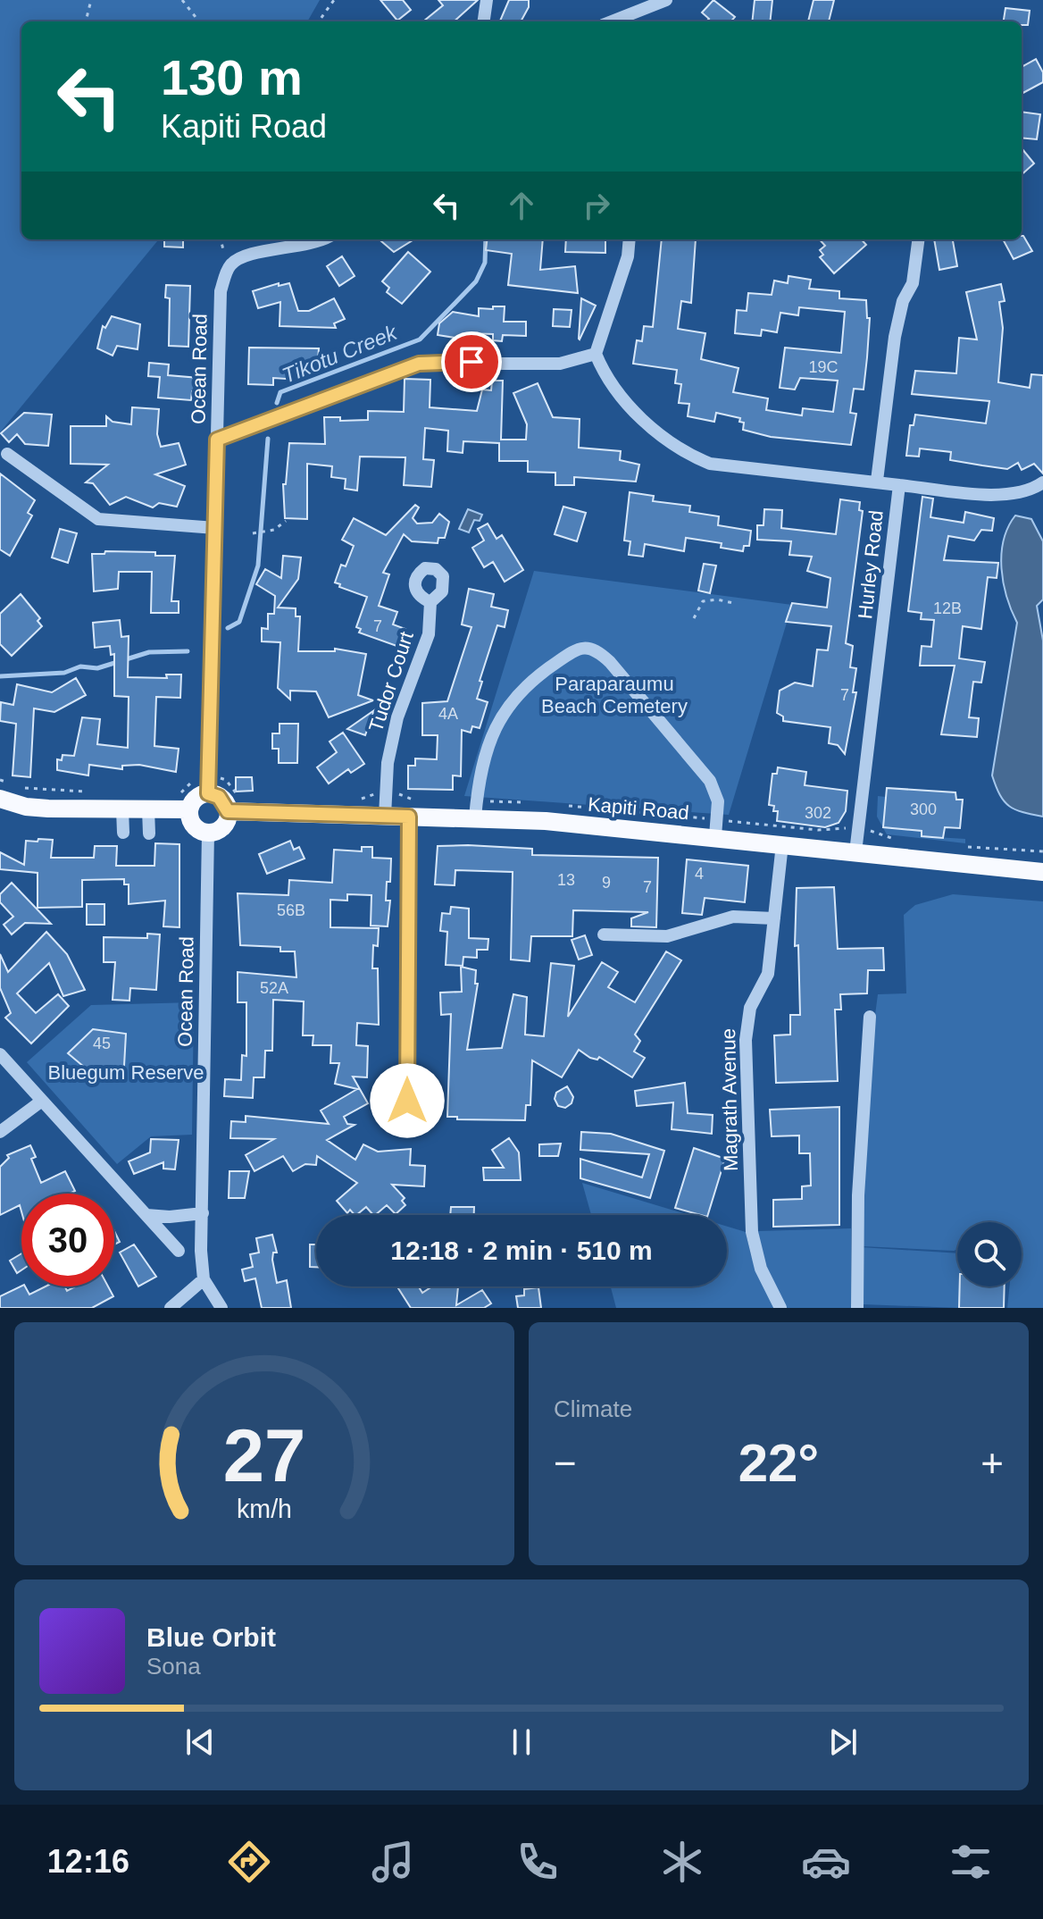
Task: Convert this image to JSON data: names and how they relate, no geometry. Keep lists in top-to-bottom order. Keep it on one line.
{"streets":{"main road":["Kapiti Road"],"street":["Ocean Road","Hurley Road","Tudor Court","Magrath Avenue"]},"crossings":[["Ocean Road","Kapiti Road"],["Hurley Road","Kapiti Road"],["Tudor Court","Kapiti Road"],["Kapiti Road","Magrath Avenue"]],"water":["Tikotu Creek"],"parks":["Paraparaumu Beach Cemetery","Bluegum Reserve"],"house_numbers":["19C","12B","7","7","4A","300","302","4","13","9","7","56B","52A","45"],"page":{"turn":["130 m","Kapiti Road"],"limit":"30","trip":"12:18 · 2 min · 510 m","tile":"Climate","heat":["−","22°","+"],"song":["Blue Orbit","Sona"],"tabs":"12:16","gauge":["27","km/h"]}}
